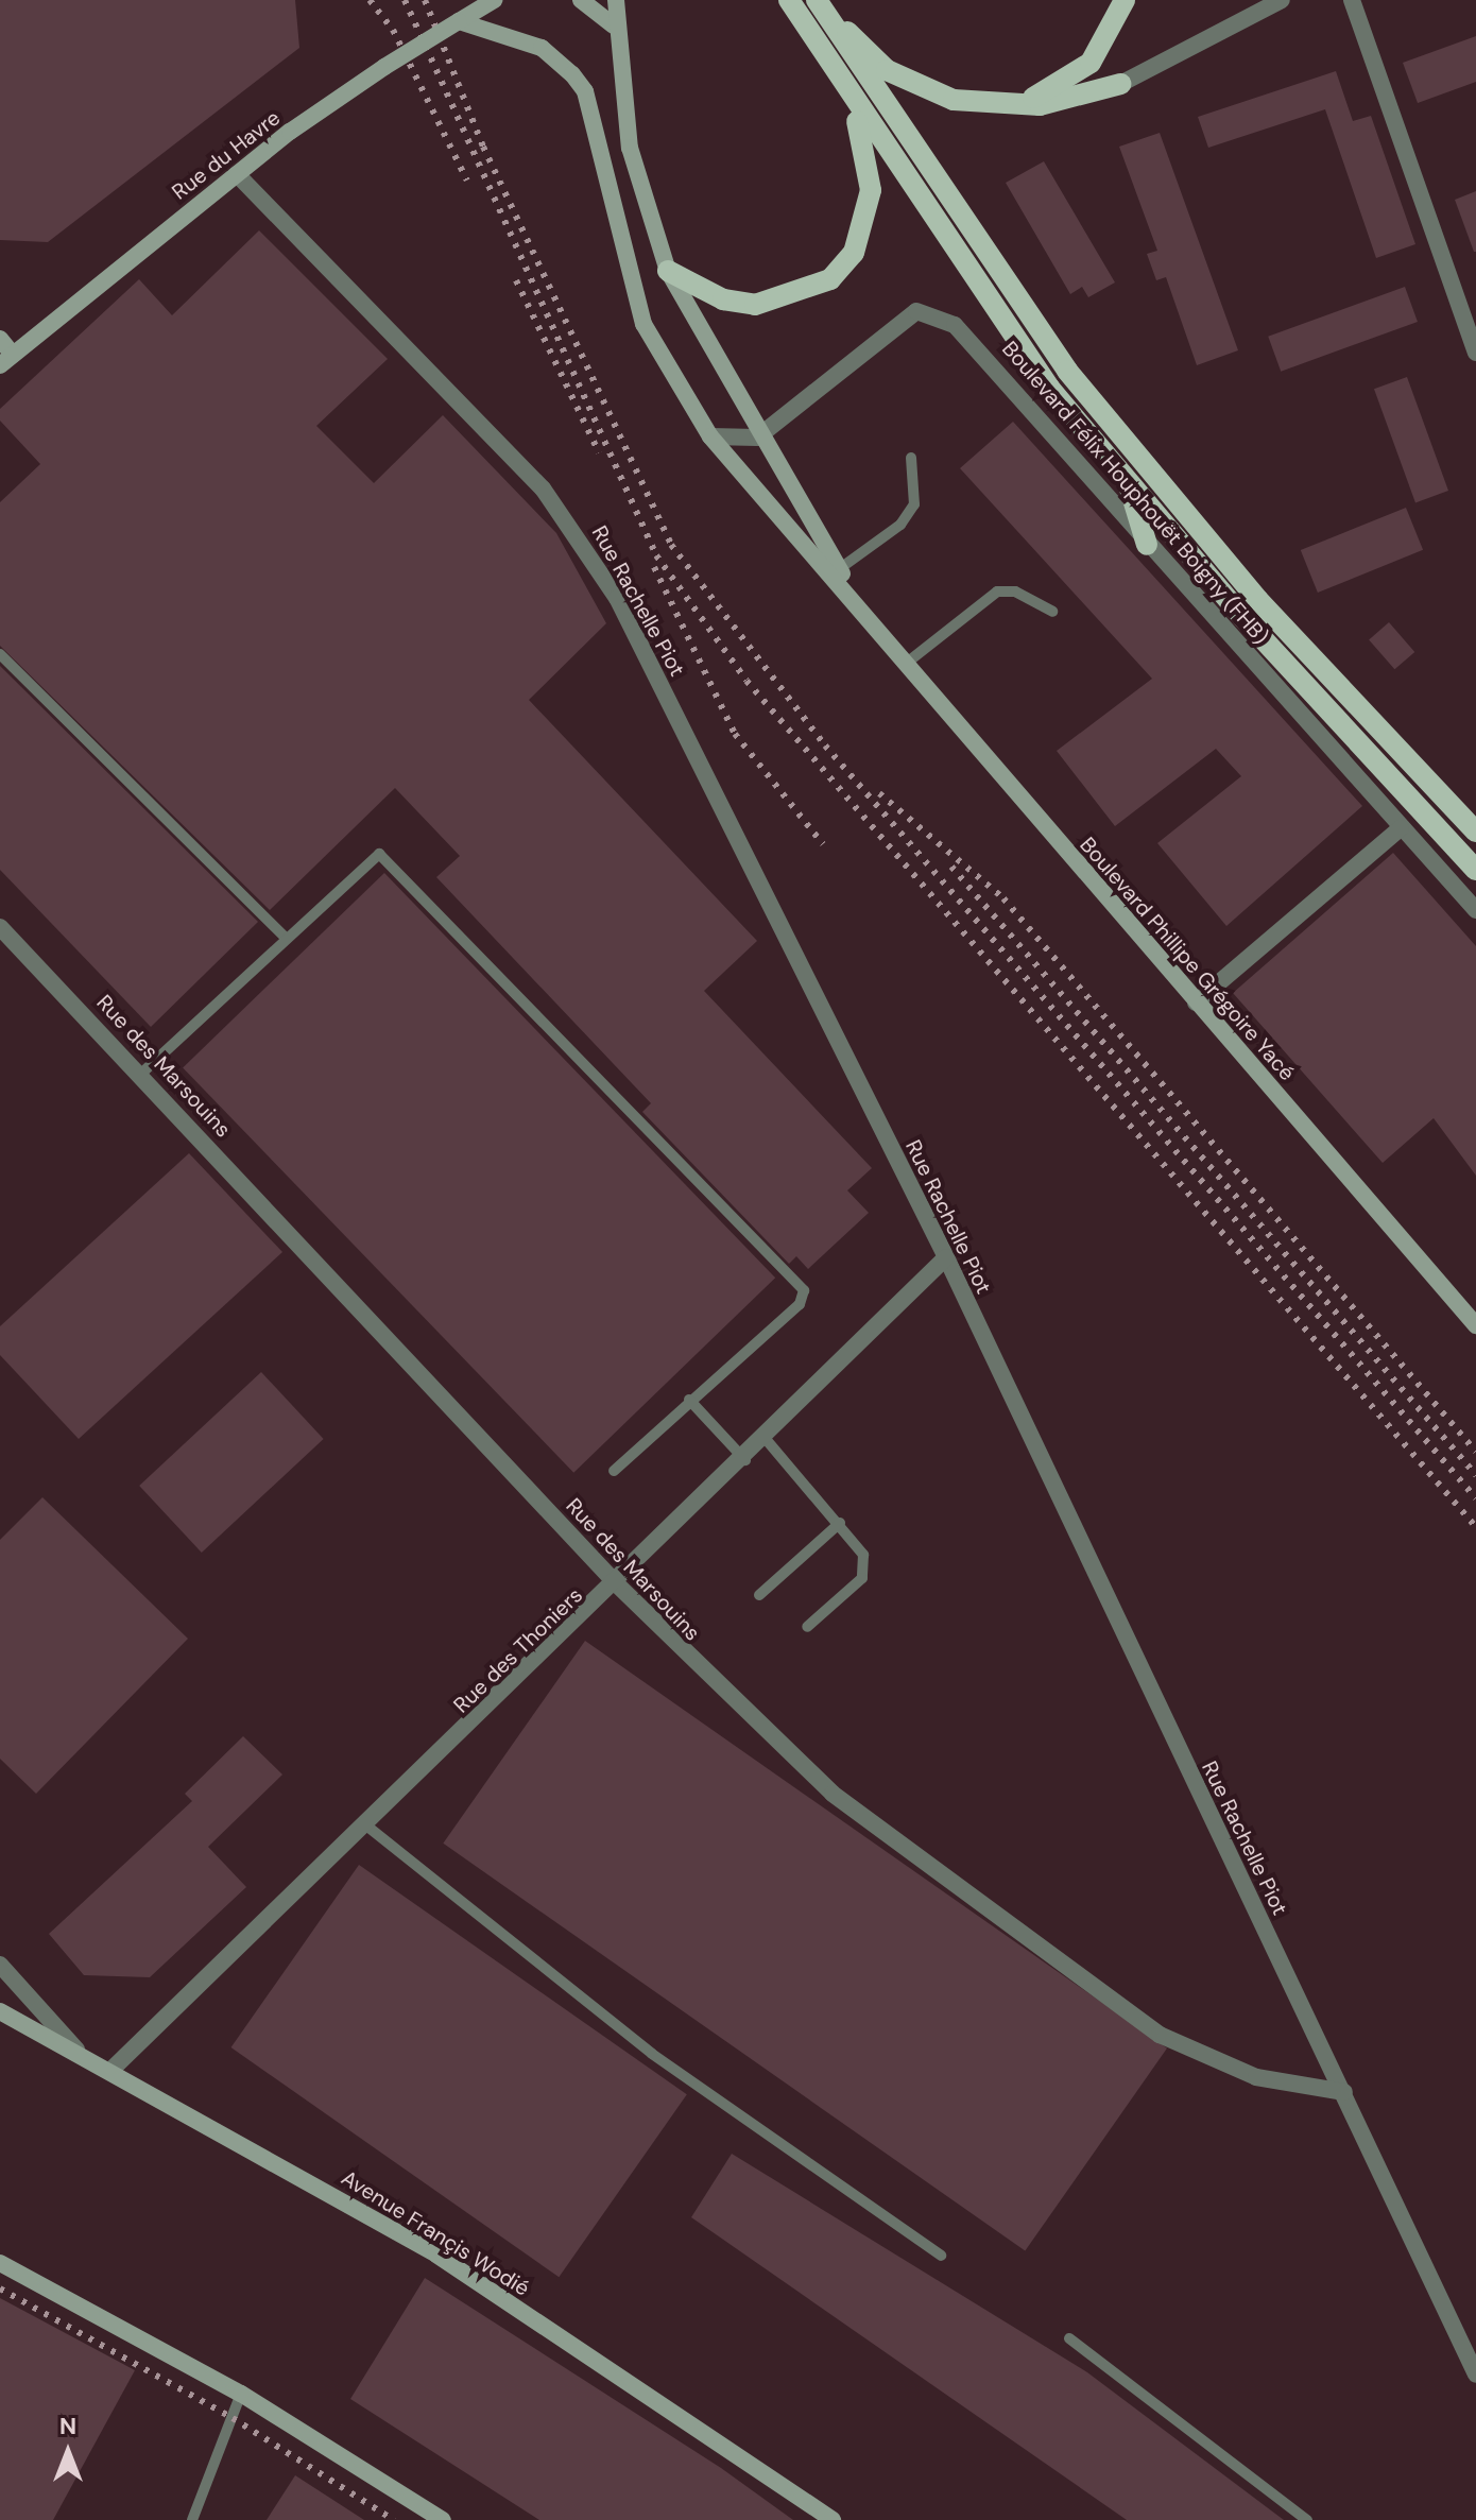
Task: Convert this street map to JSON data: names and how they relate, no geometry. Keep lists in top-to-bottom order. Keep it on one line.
{"streets":{"main road":["Boulevard Félix Houphouët Boigny (FHB)"],"street":["Rue du Havre","Rue Rachelle Piot","Boulevard Phillipe Grégoire Yacé","Rue des Marsouins","Rue des Thoniers","Avenue Françis Wodié"]},"crossings":[["Rue du Havre","Rue Rachelle Piot"],["Rue du Havre","Boulevard Phillipe Grégoire Yacé"],["Boulevard Félix Houphouët Boigny (FHB)","Boulevard Phillipe Grégoire Yacé"],["Rue Rachelle Piot","Rue des Marsouins"],["Rue Rachelle Piot","Rue des Thoniers"],["Rue des Marsouins","Rue des Thoniers"],["Rue des Thoniers","Avenue Françis Wodié"]],"north":"top"}
